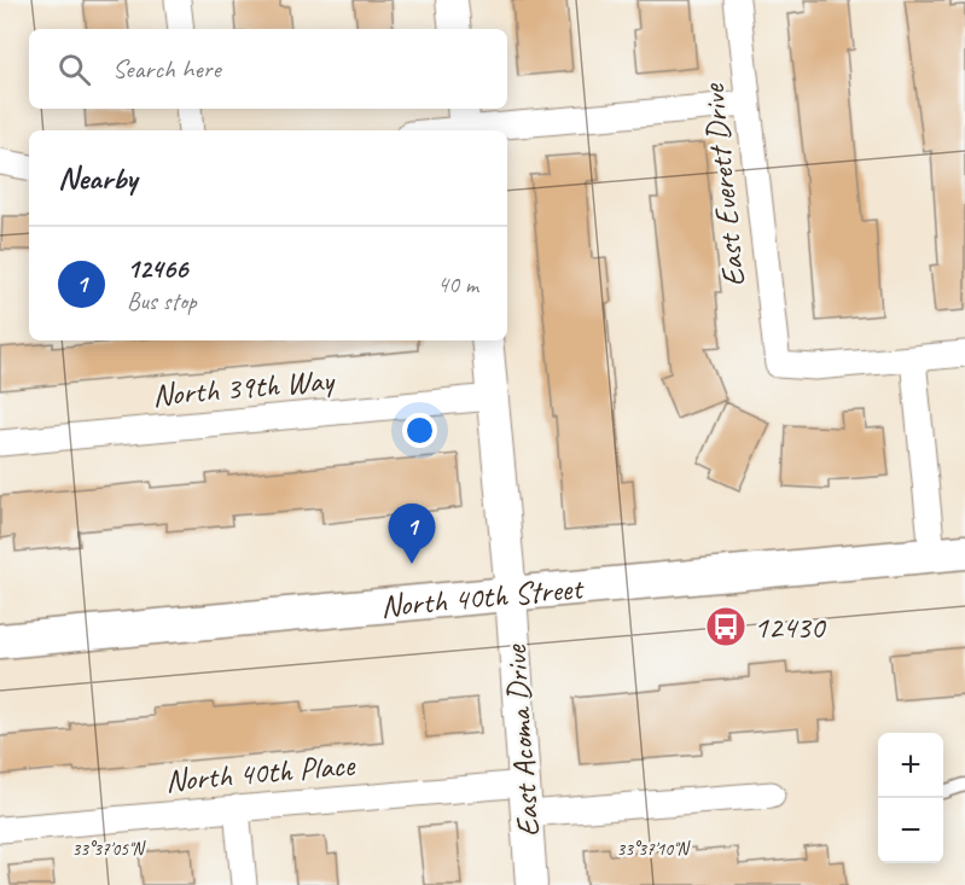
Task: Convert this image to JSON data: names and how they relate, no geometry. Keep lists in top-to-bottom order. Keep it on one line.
{"streets":{"main road":["North 40th Street"],"street":["East Everett Drive","North 39th Way","East Acoma Drive","North 40th Place"]},"crossings":[["North 39th Way","East Acoma Drive"],["North 40th Street","East Acoma Drive"],["East Acoma Drive","North 40th Place"]],"places":{"bus stop":["12430"]},"page":{"search":"Search here","heading":"Nearby","list":[{"mark":"1","name":"12466","note":"Bus stop","value":"40 m"}],"pins":"1","map_buttons":["+","−"]},"coordinates":["33°37'05\"N","33°37'10\"N"]}
